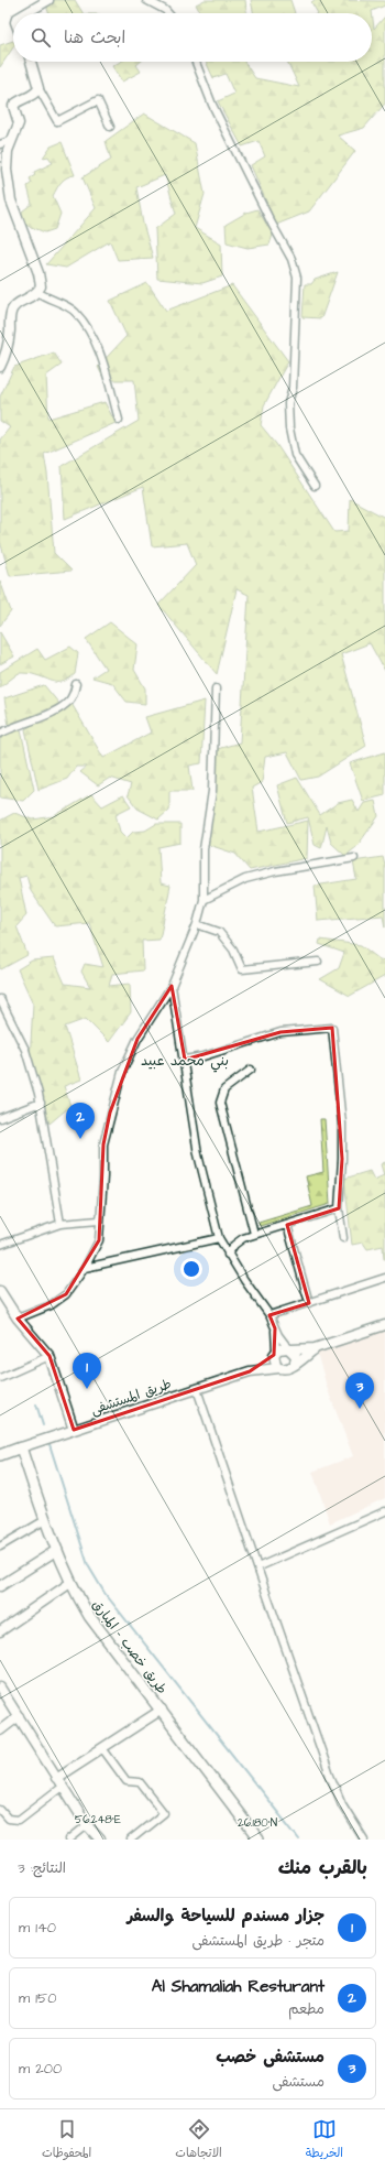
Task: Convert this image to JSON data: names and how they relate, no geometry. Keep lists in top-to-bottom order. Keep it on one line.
{"streets":{"main road":["طريق خصب - المبارق"],"street":["طريق المستشفى"]},"crossings":[["طريق المستشفى","طريق خصب - المبارق"]],"districts":["بني محمد عبيد"],"page":{"search":"ابحث هنا","pins":["2","1","3"],"heading":["بالقرب منك","النتائج: 3"],"list":[{"mark":"1","name":"جزار مسندم للسياحة والسفر","note":"متجر · طريق المستشفى","value":"140 m"},{"mark":"2","name":"Al Shamaliah Resturant","note":"مطعم","value":"150 m"},{"mark":"3","name":"مستشفى خصب","note":"مستشفى","value":"200 m"}],"nav":["الخريطة","الاتجاهات","المحفوظات"]},"coordinates":["56.248°E","26.180°N"]}
